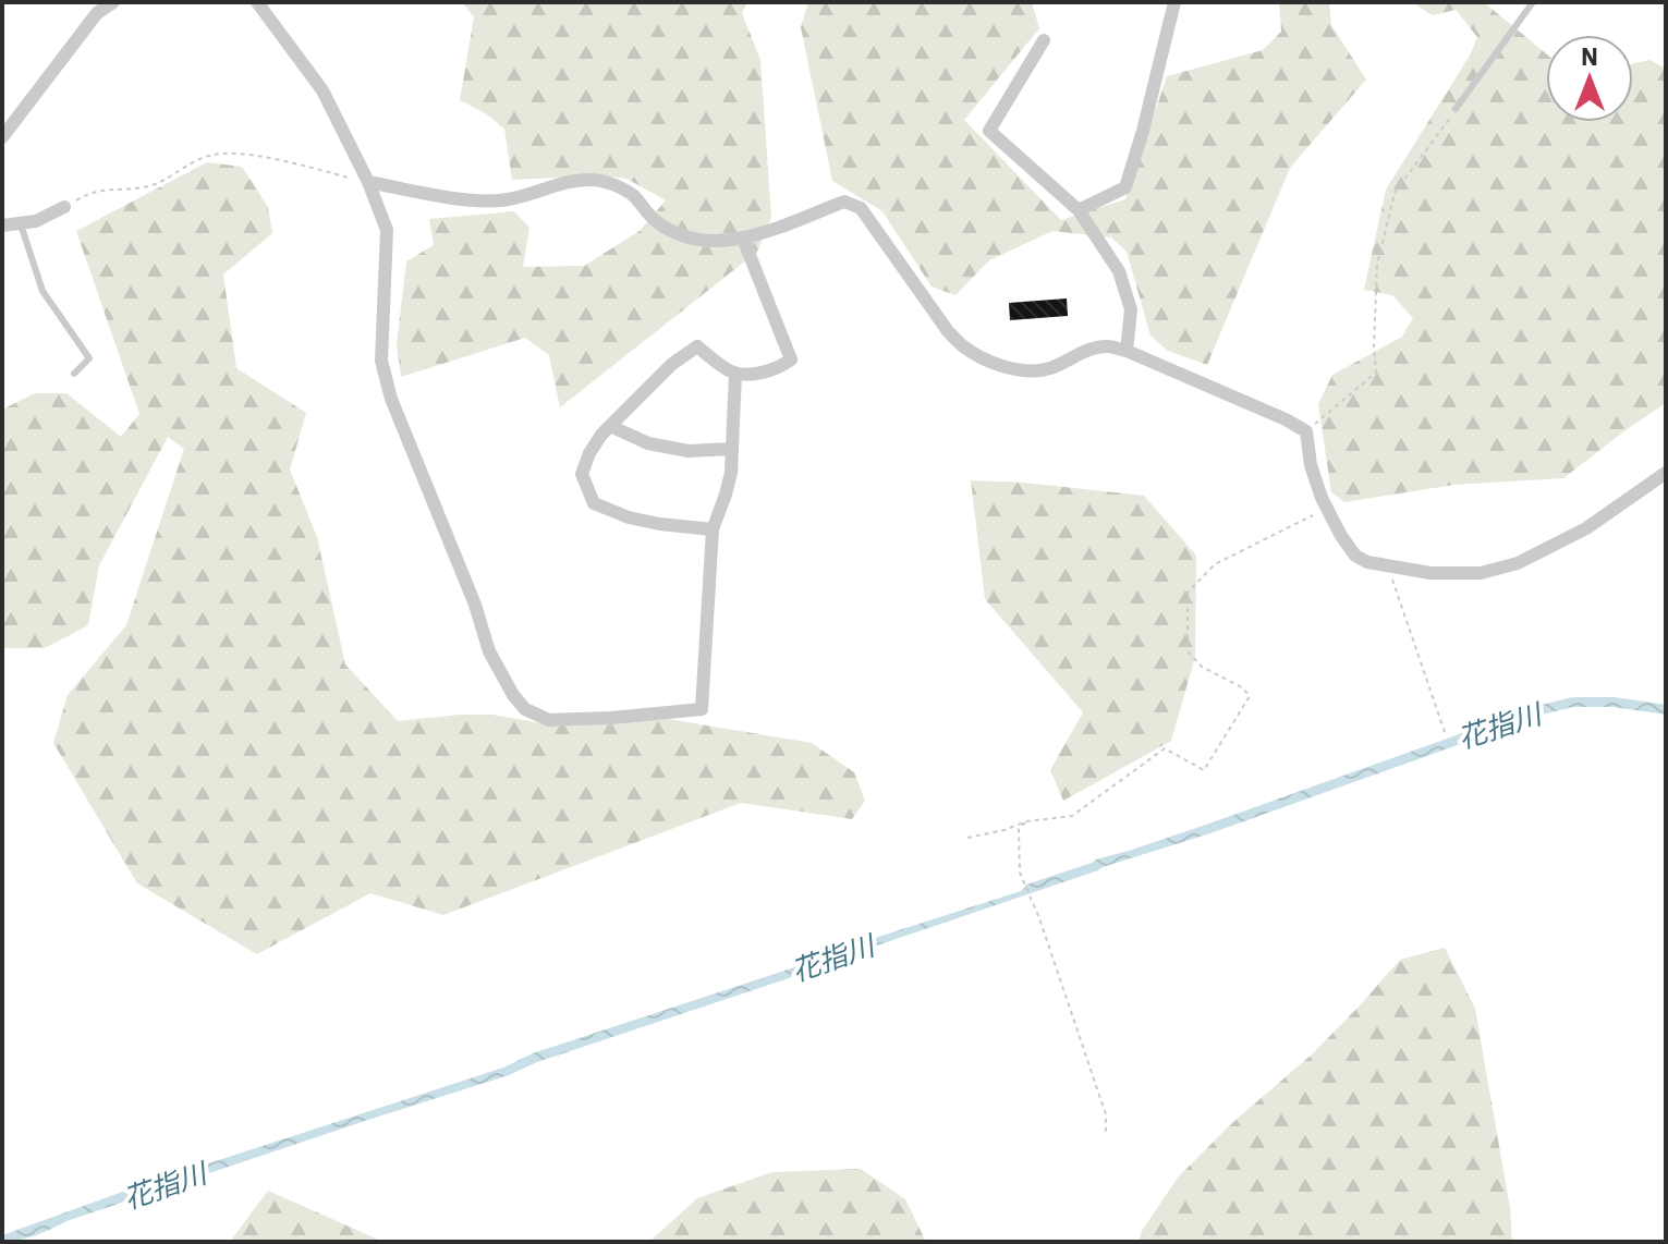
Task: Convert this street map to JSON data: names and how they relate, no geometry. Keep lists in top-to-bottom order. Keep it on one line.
{"water":["花指川"],"north":"top"}
